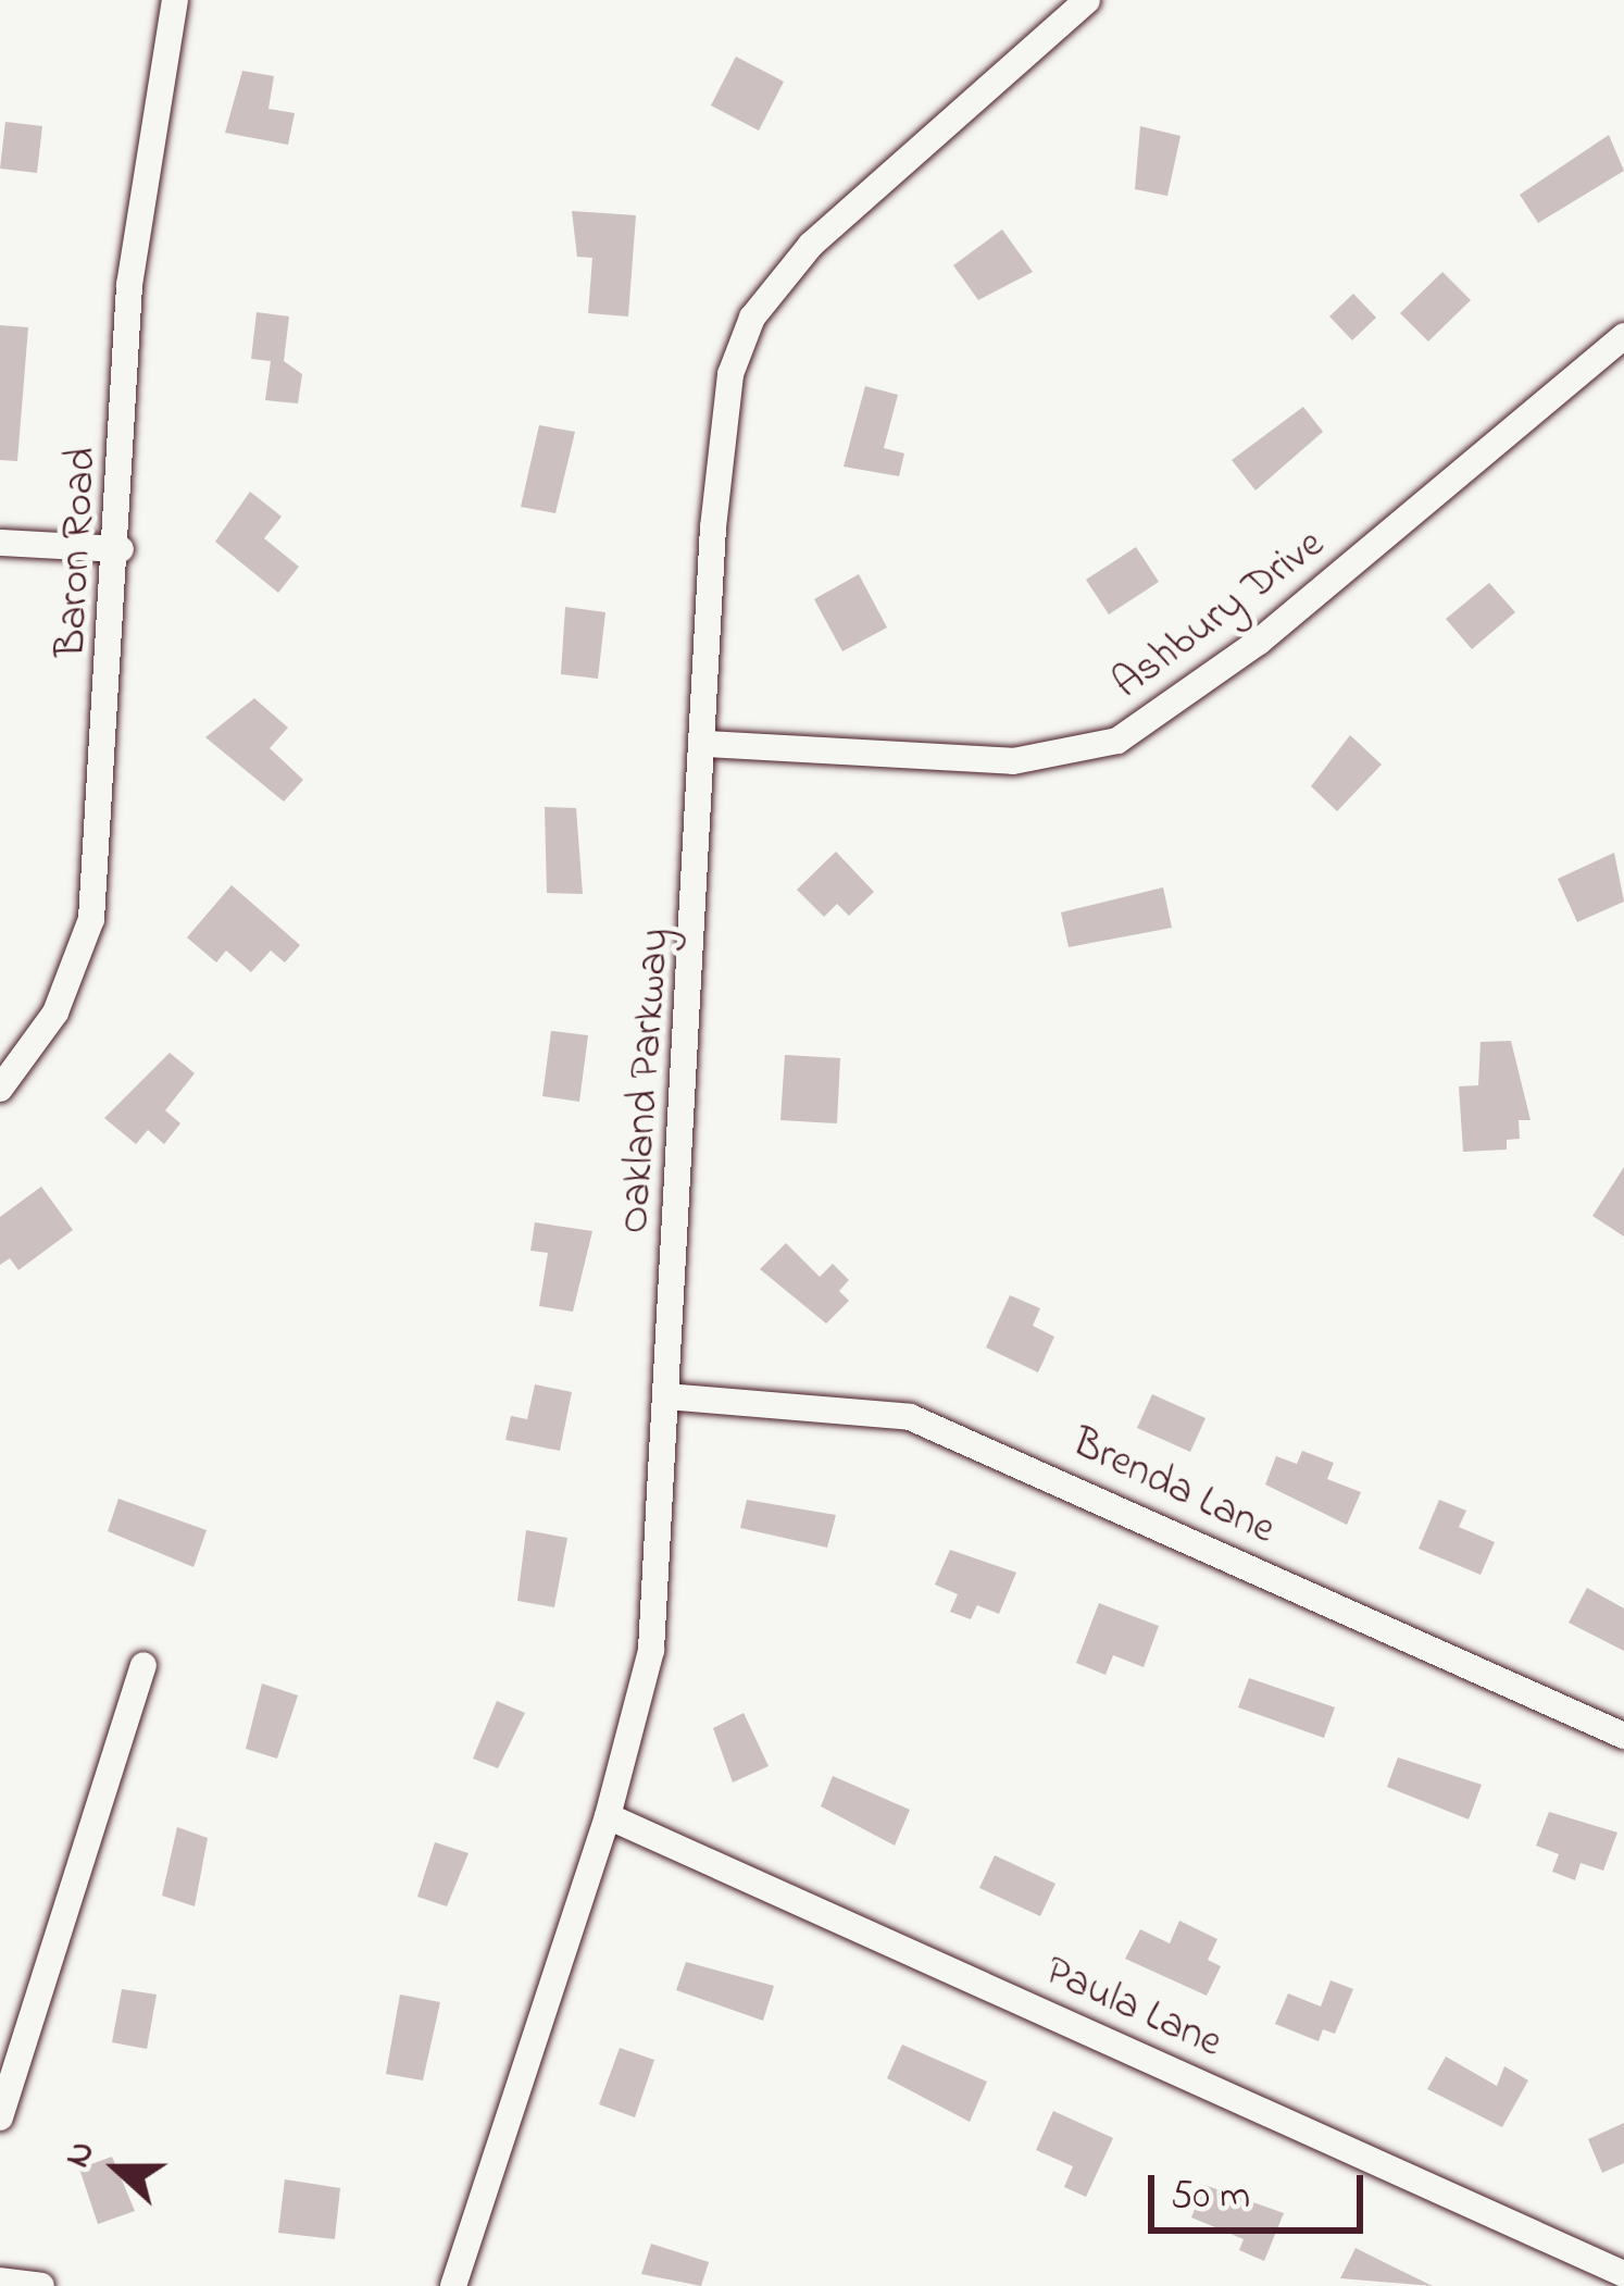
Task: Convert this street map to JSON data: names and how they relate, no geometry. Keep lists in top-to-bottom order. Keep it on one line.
{"streets":{"street":["Baron Road","Ashbury Drive","Oakland Parkway","Brenda Lane","Paula Lane"]},"crossings":[["Ashbury Drive","Oakland Parkway"],["Oakland Parkway","Brenda Lane"],["Oakland Parkway","Paula Lane"]],"scale_bar":"50 m","north":"left"}
